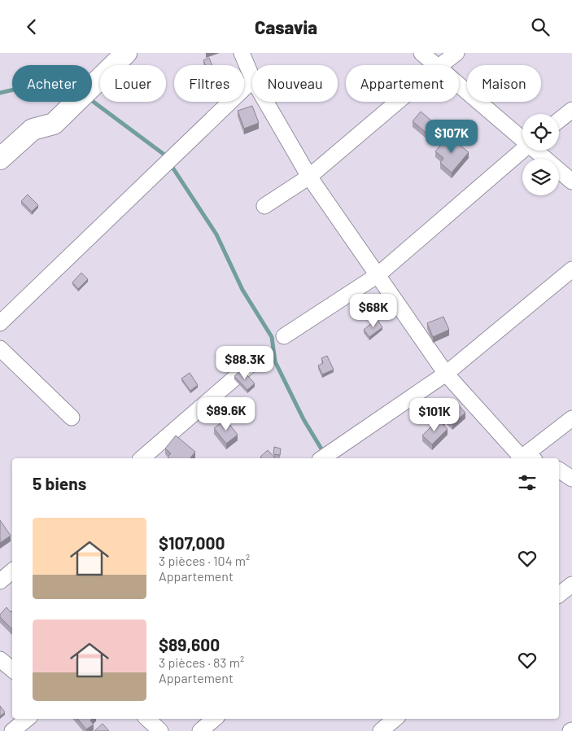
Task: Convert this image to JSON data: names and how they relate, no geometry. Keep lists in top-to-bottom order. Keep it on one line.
{"page":{"header":"Casavia","chip":["Acheter","Louer","Filtres","Nouveau","Appartement","Maison"],"price":["$107K","$68K","$88.3K","$89.6K","$101K"],"heading":"5 biens","list":[{"name":"$107,000","note":"3 pièces · 104 m² · Appartement"},{"name":"$89,600","note":"3 pièces · 83 m² · Appartement"}]}}
